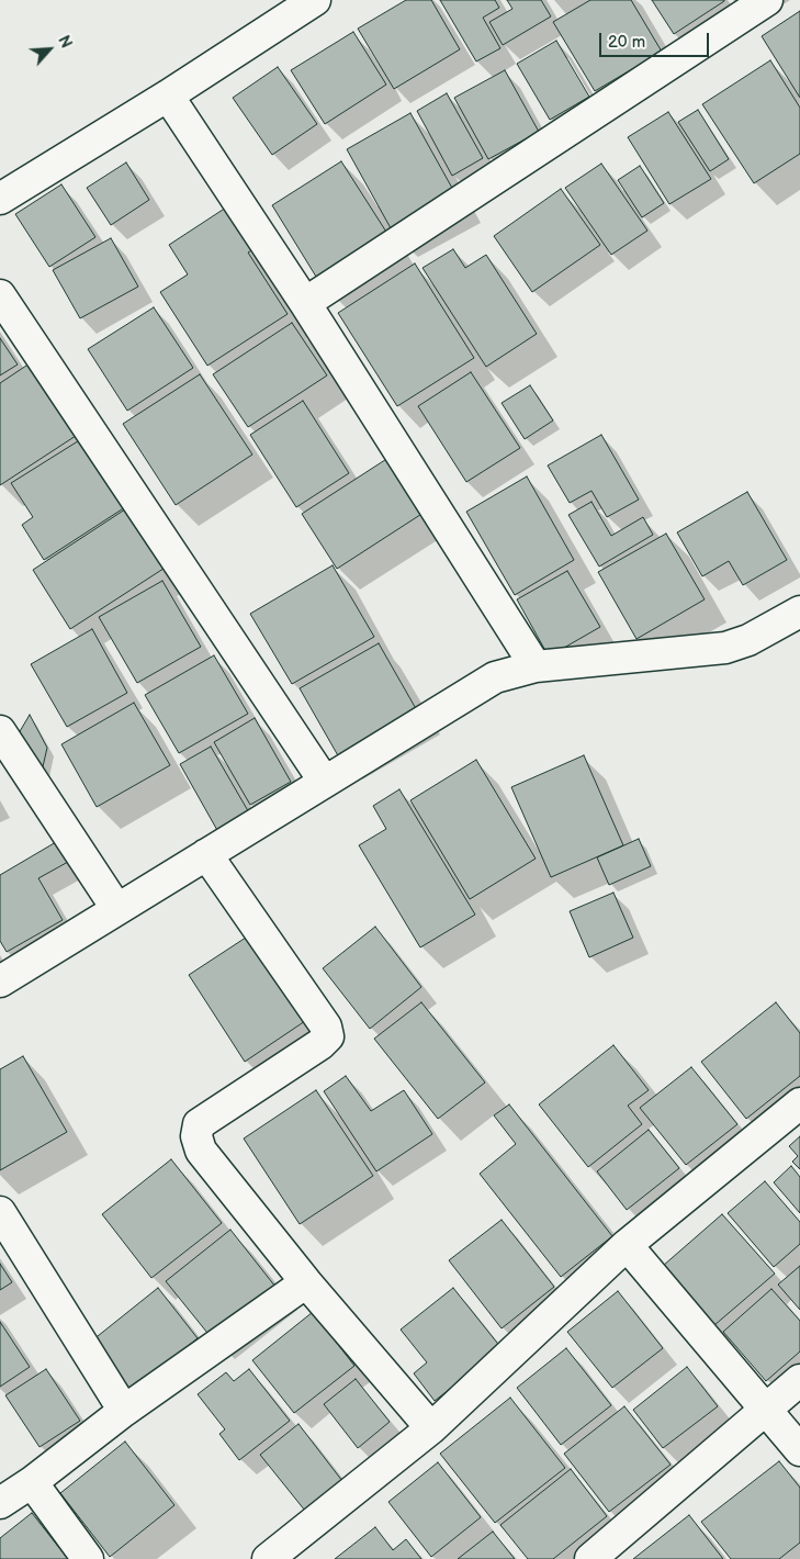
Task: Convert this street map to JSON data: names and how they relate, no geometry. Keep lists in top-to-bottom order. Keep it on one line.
{"scale_bar":"20 m","north":"top right"}
